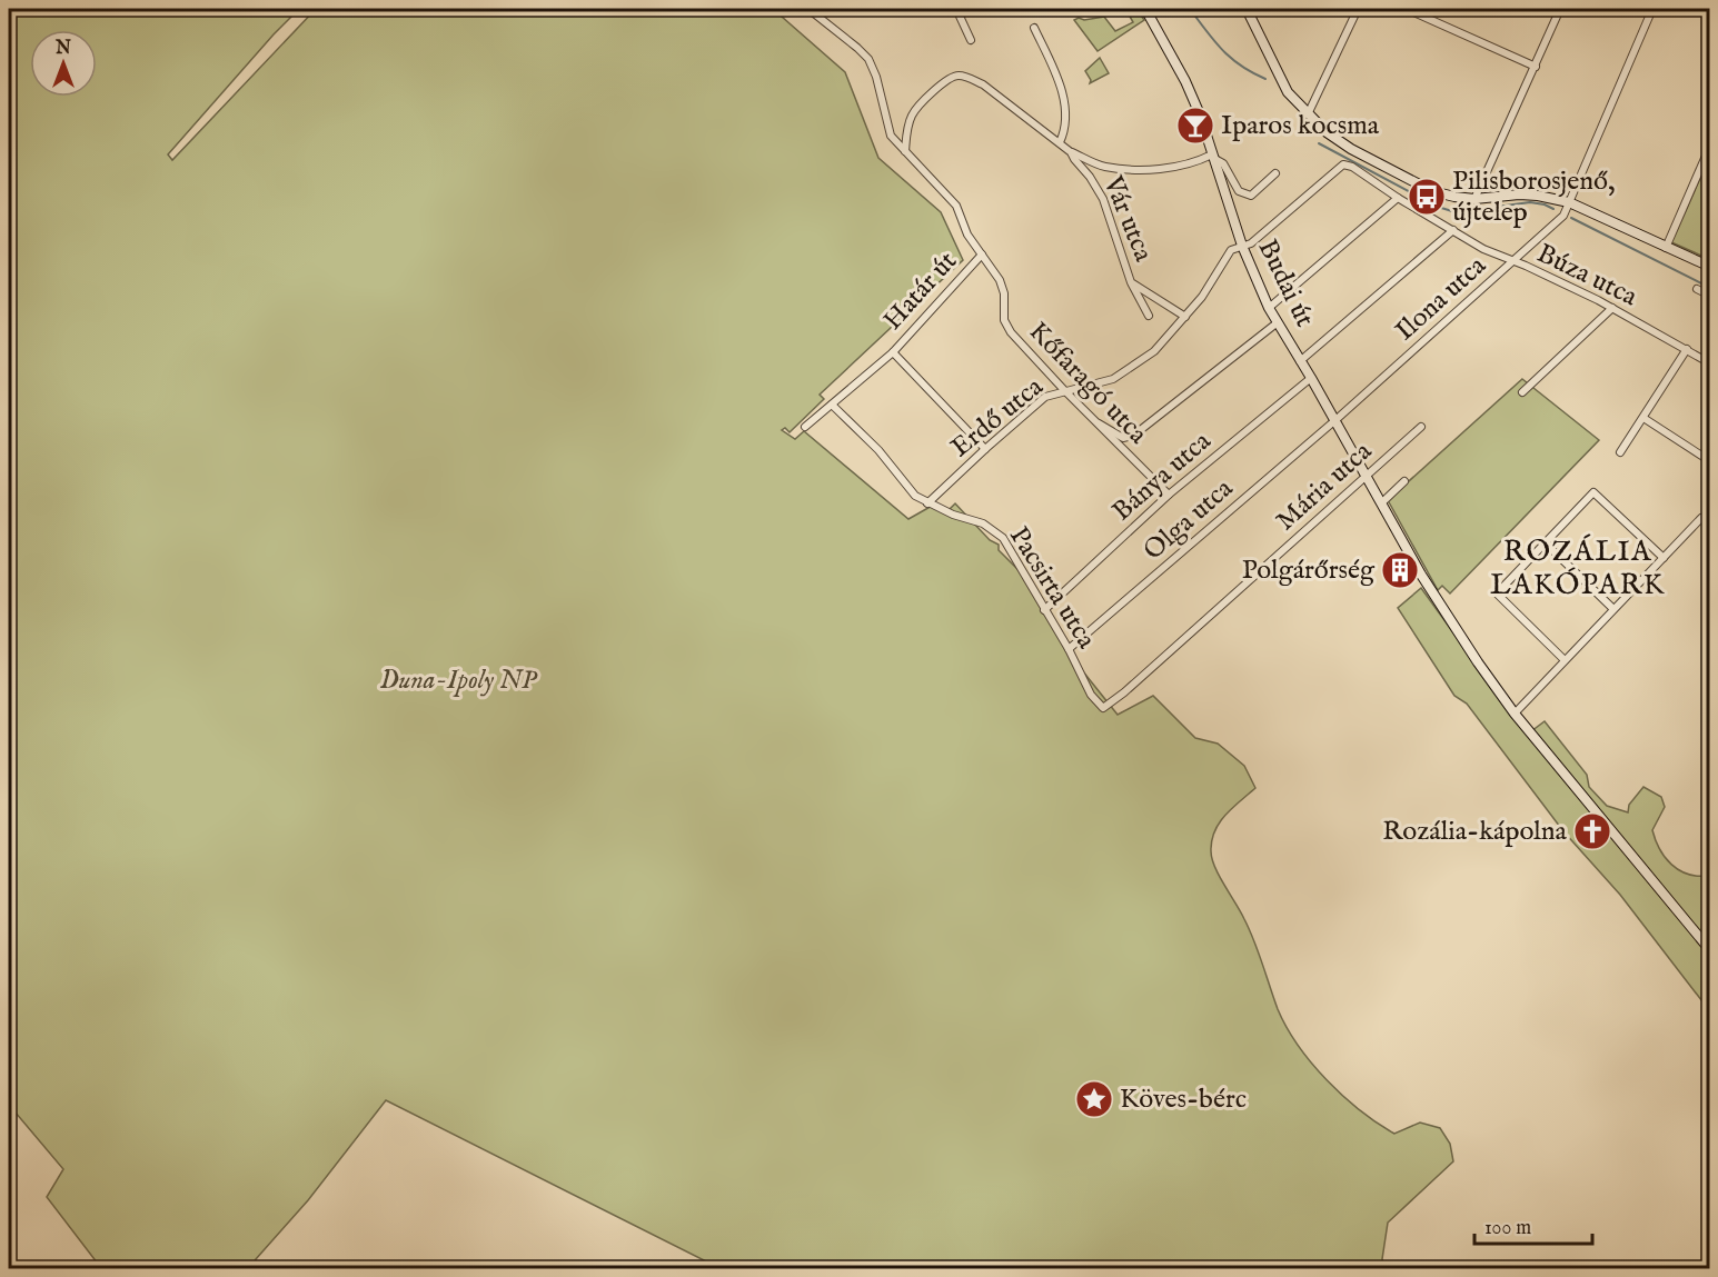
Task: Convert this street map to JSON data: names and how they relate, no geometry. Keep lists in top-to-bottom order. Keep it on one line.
{"streets":{"street":["Vár utca","Búza utca","Budai út","Határ út","Ilona utca","Kőfaragó utca","Erdő utca","Bánya utca","Mária utca","Olga utca","Pacsirta utca"]},"crossings":[["Vár utca","Határ út"],["Vár utca","Erdő utca"],["Búza utca","Ilona utca"],["Búza utca","Erdő utca"],["Budai út","Ilona utca"],["Budai út","Erdő utca"],["Budai út","Bánya utca"],["Budai út","Mária utca"],["Budai út","Olga utca"],["Határ út","Kőfaragó utca"],["Határ út","Pacsirta utca"],["Ilona utca","Olga utca"],["Kőfaragó utca","Erdő utca"],["Kőfaragó utca","Bánya utca"],["Erdő utca","Pacsirta utca"],["Bánya utca","Pacsirta utca"],["Mária utca","Pacsirta utca"],["Olga utca","Pacsirta utca"]],"districts":["ROZÁLIA LAKÓPARK"],"parks":["Duna-Ipoly NP"],"places":{"bar":["Iparos kocsma"],"bus stop":["Pilisborosjenő, újtelep"],"building":["Polgárőrség"],"church":["Rozália-kápolna"],"place":["Köves-bérc"]},"scale_bar":"100 m","north":"top"}
